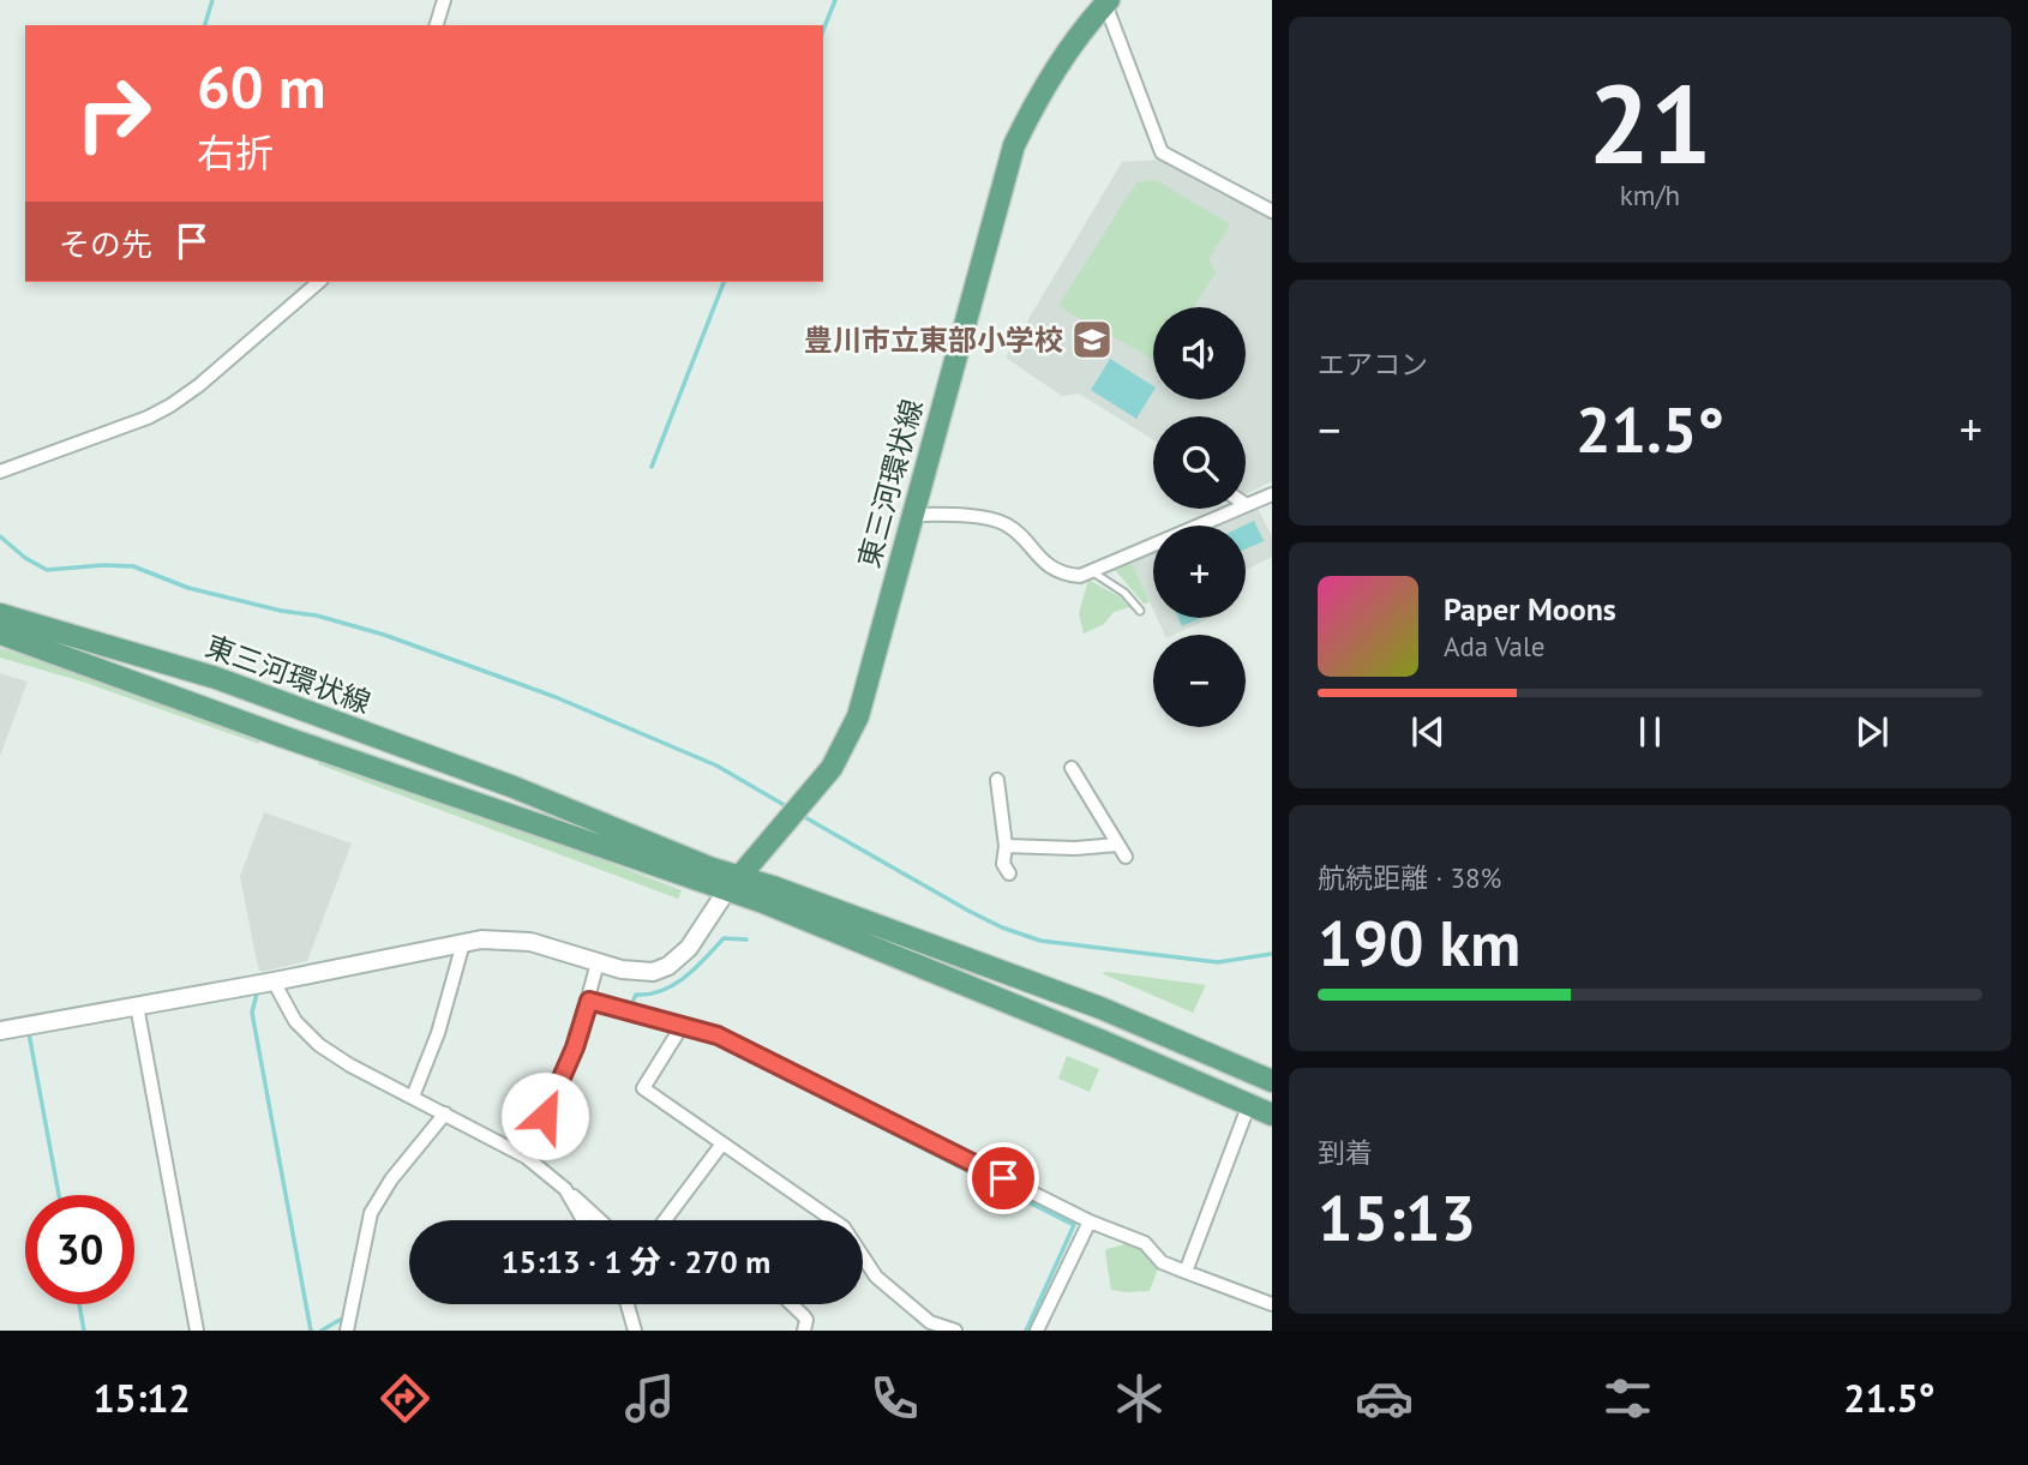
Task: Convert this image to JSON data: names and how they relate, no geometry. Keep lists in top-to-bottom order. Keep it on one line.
{"streets":{"main road":["東三河環状線"]},"places":{"school or university":["豊川市立東部小学校"]},"page":{"tile":[["21","km/h"],"エアコン",["航続距離 · 38%","190 km"],["到着","15:13"]],"turn":["60 m","右折"],"then":"その先","map_buttons":["+","−"],"heat":["−","21.5°","+"],"song":["Paper Moons","Ada Vale"],"limit":"30","trip":"15:13 · 1 分 · 270 m","tabs":["15:12","21.5°"]}}
